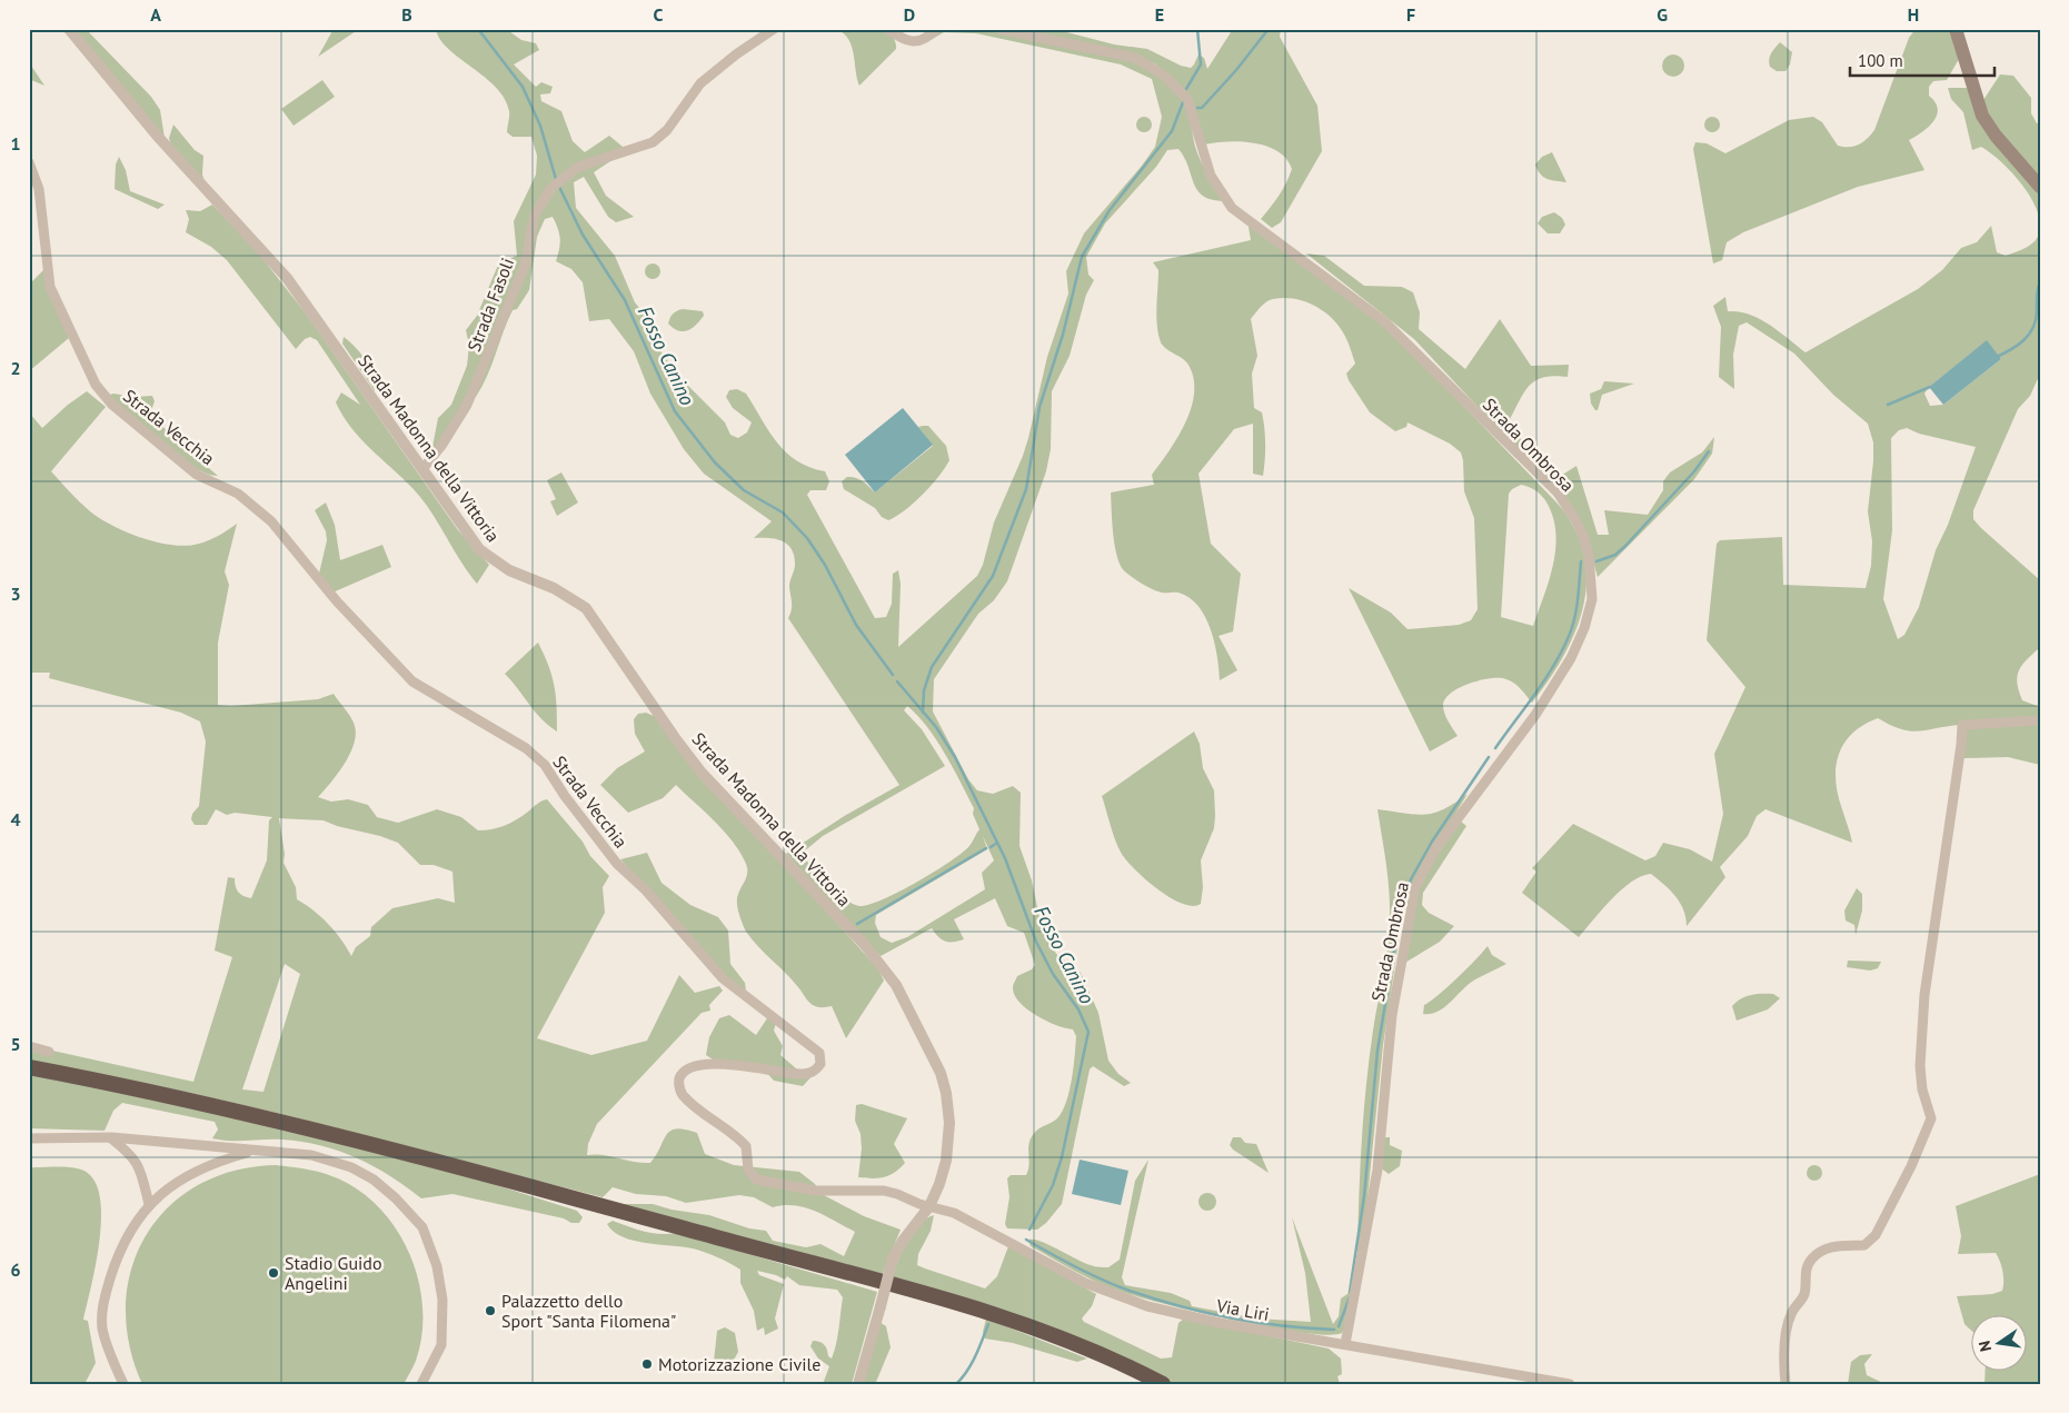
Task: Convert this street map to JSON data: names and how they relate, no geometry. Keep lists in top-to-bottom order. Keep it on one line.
{"streets":{"street":["Strada Fasoli","Strada Vecchia","Strada Ombrosa","Strada Madonna della Vittoria","Via Liri"]},"crossings":[["Strada Fasoli","Strada Madonna della Vittoria"],["Strada Vecchia","Strada Madonna della Vittoria"],["Strada Vecchia","Via Liri"],["Strada Ombrosa","Via Liri"],["Strada Madonna della Vittoria","Via Liri"]],"water":["Fosso Canino"],"places":["Stadio Guido Angelini","Palazzetto dello Sport \"Santa Filomena\"","Motorizzazione Civile"],"scale_bar":"100 m","north":"left","grid":{"columns":["A","B","C","D","E","F","G","H"],"rows":["1","2","3","4","5","6"]}}
